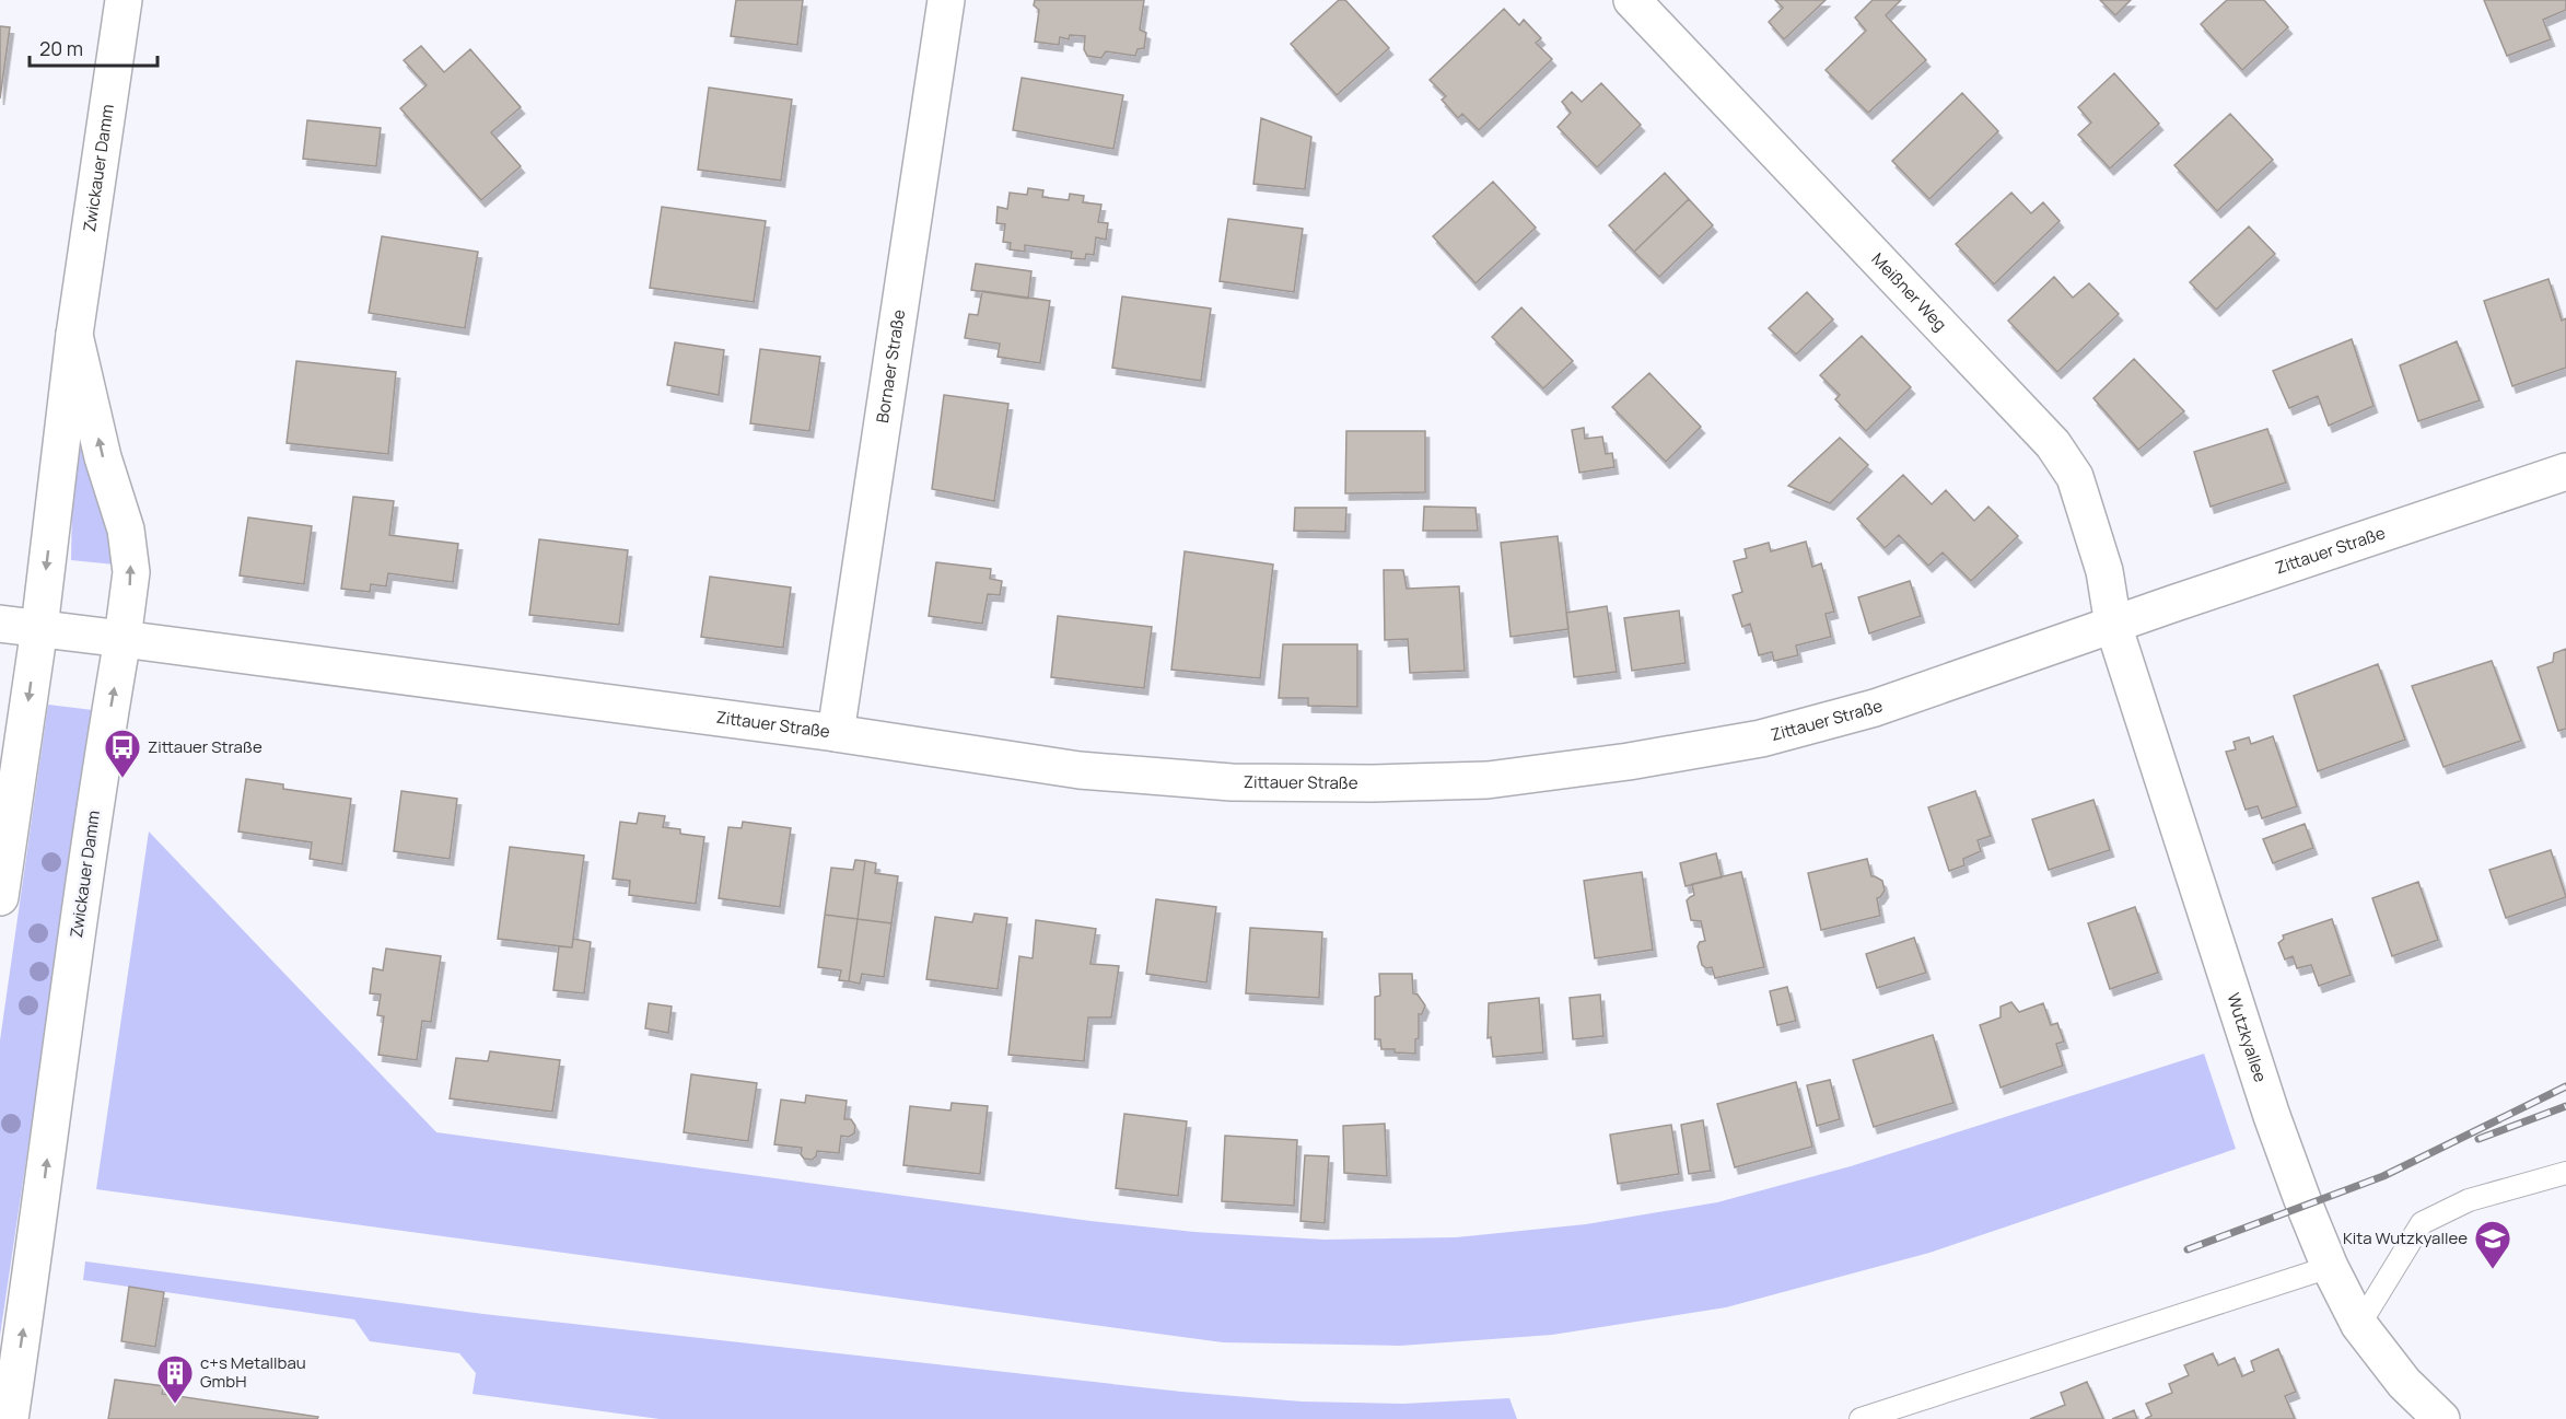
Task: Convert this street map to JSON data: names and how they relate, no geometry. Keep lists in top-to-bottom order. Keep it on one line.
{"streets":{"street":["Zwickauer Damm","Meißner Weg","Bornaer Straße","Zittauer Straße","Wutzkyallee"]},"crossings":[["Zwickauer Damm","Zittauer Straße"],["Meißner Weg","Zittauer Straße"],["Meißner Weg","Wutzkyallee"],["Bornaer Straße","Zittauer Straße"],["Zittauer Straße","Wutzkyallee"]],"places":{"bus stop":["Zittauer Straße"],"school or university":["Kita Wutzkyallee"],"building":["c+s Metallbau GmbH"]},"scale_bar":"20 m"}
